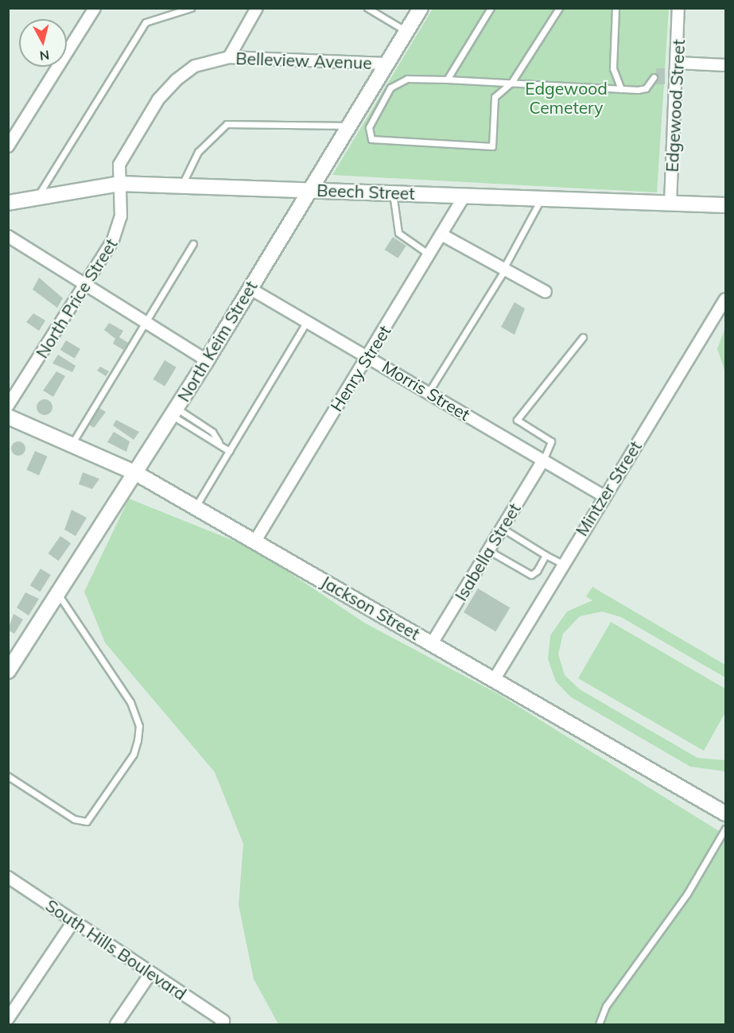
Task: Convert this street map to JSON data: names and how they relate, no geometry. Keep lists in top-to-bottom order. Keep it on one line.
{"streets":{"street":["Belleview Avenue","Edgewood Street","Beech Street","North Price Street","North Keim Street","Henry Street","Morris Street","Mintzer Street","Isabella Street","Jackson Street","South Hills Boulevard"]},"crossings":[["Belleview Avenue","Beech Street"],["Belleview Avenue","North Price Street"],["Belleview Avenue","North Keim Street"],["Edgewood Street","Beech Street"],["Beech Street","North Price Street"],["Beech Street","North Keim Street"],["Beech Street","Henry Street"],["North Keim Street","Morris Street"],["North Keim Street","Jackson Street"],["Henry Street","Morris Street"],["Henry Street","Jackson Street"],["Morris Street","Mintzer Street"],["Morris Street","Isabella Street"],["Mintzer Street","Jackson Street"],["Isabella Street","Jackson Street"]],"parks":["Edgewood Cemetery"],"north":"bottom"}
